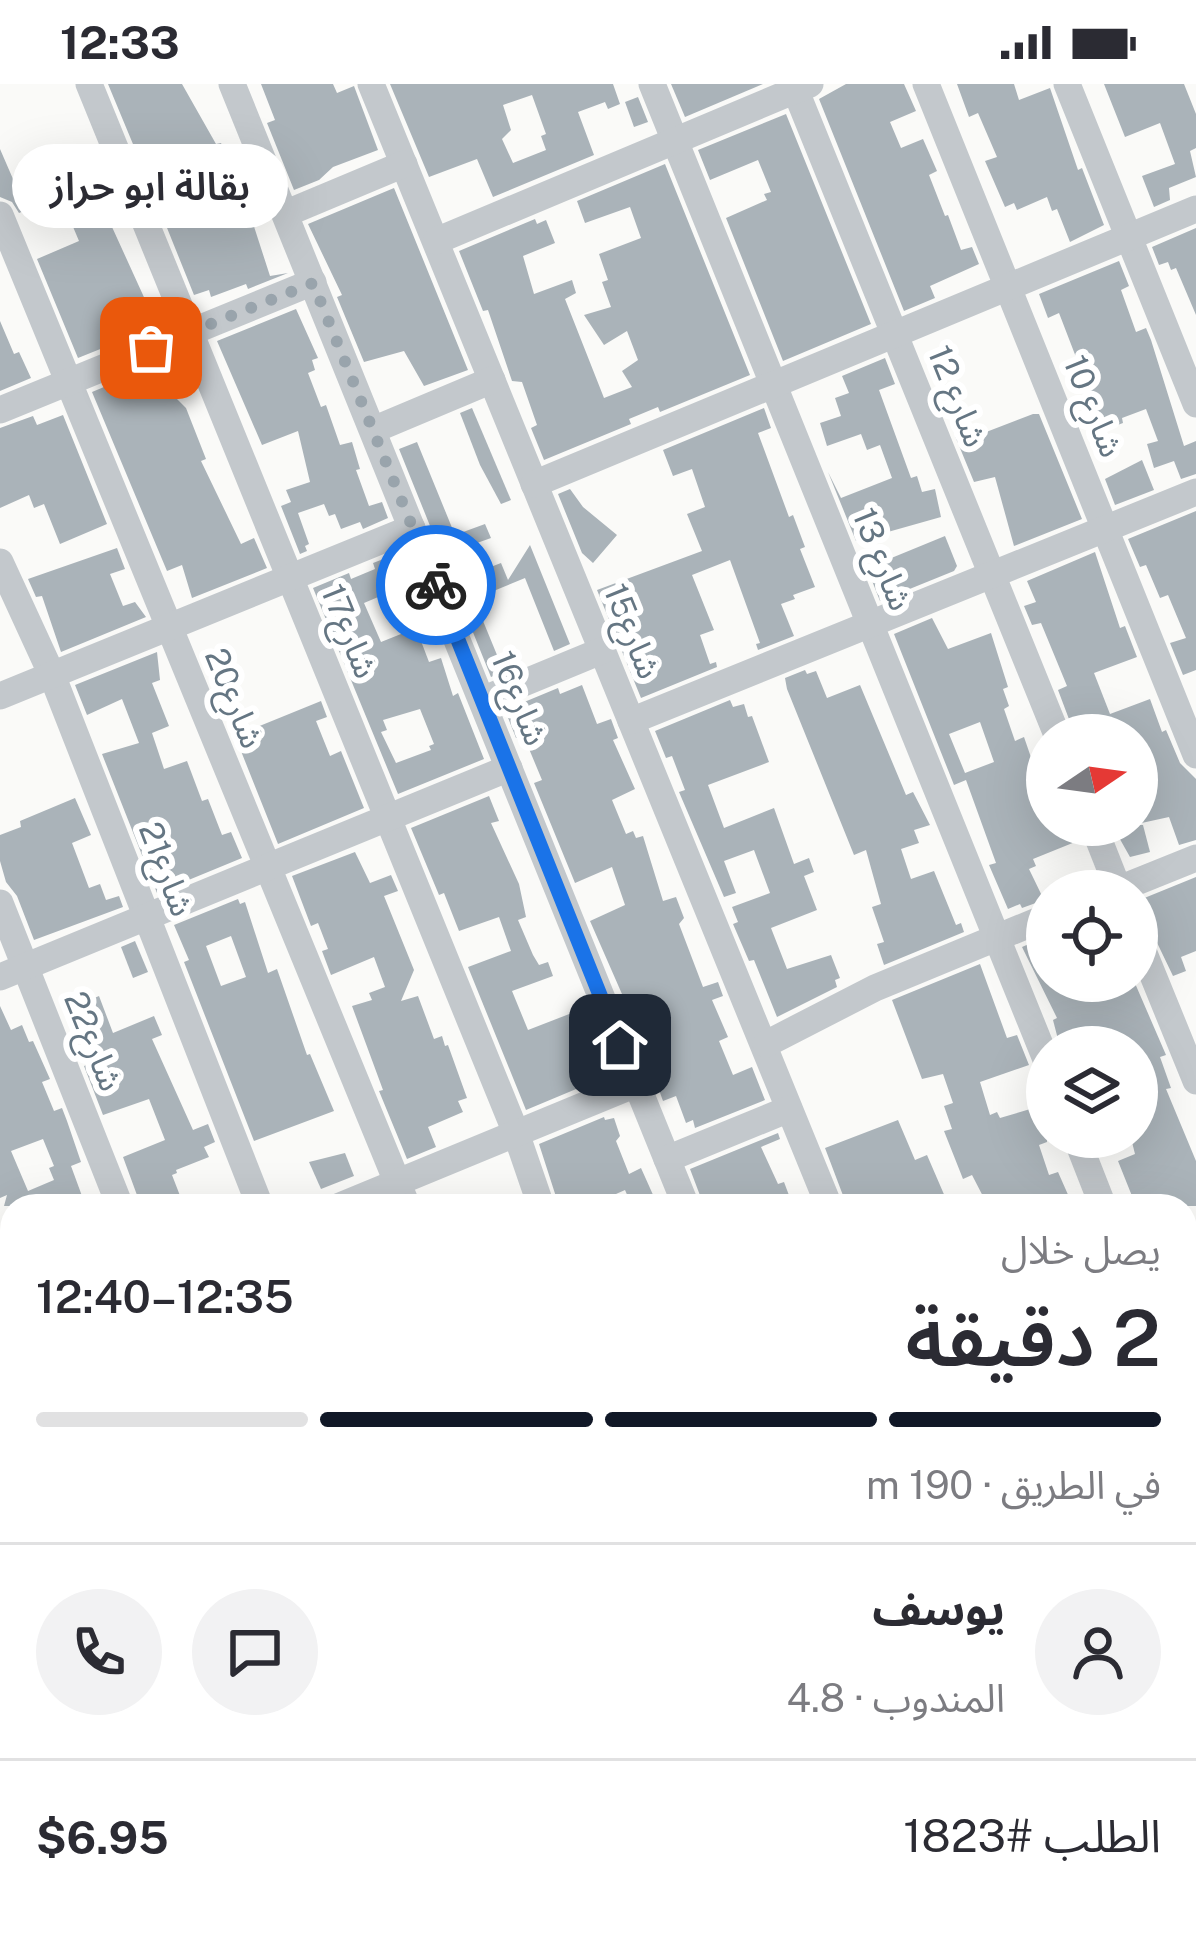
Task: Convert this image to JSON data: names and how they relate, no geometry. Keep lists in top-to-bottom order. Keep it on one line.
{"streets":{"street":["شارع 12","شارع 10","شارع 13","شارع17","شارع15","شارع20","شارع16","شارع21","شارع22"]},"places":["بقالة ابو حراز"],"north":"right","page":{"status":"12:33","bubble":"بقالة ابو حراز","heading":["2 دقيقة","يصل خلال","12:35–12:40"],"panel":["يوسف","المندوب · 4.8","الطلب #1823","$6.95"],"bar":"في الطريق · 190 m"}}
